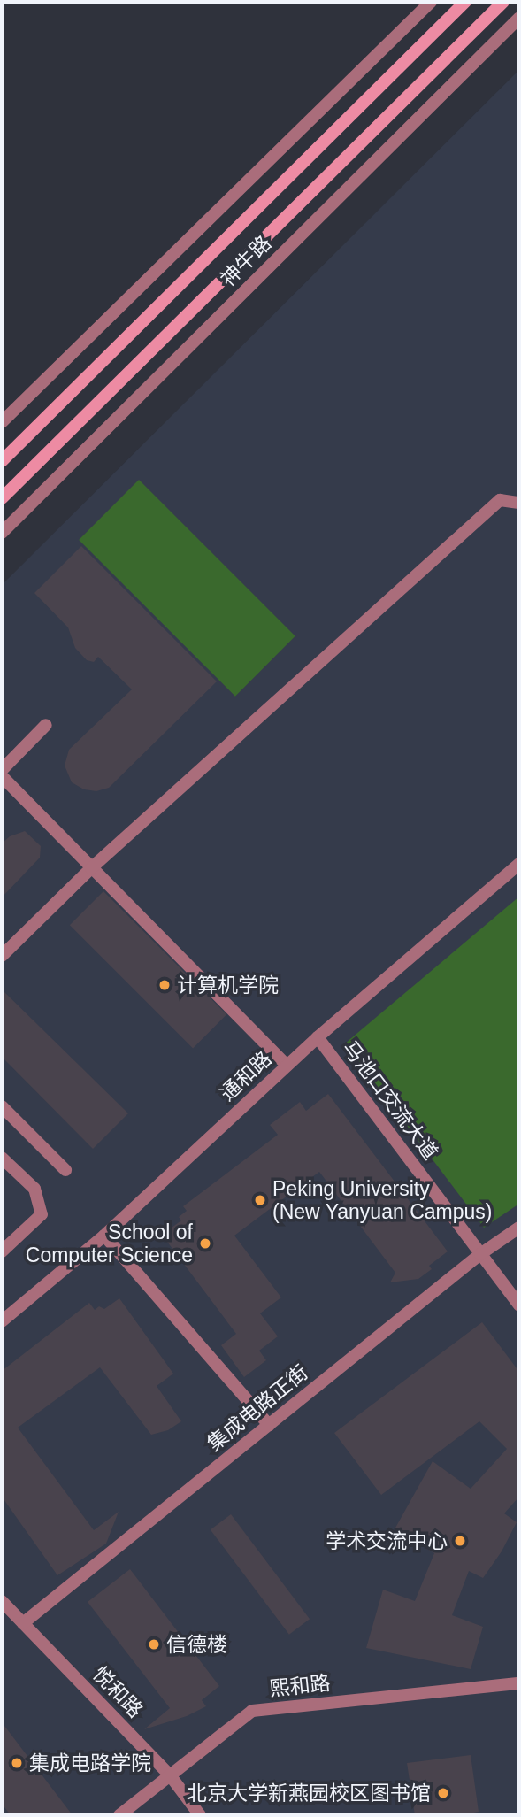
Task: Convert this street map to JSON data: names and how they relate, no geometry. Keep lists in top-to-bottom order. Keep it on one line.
{"streets":{"main road":["神牛路"],"street":["通和路","马池口交流大道","集成电路正街","熙和路","悦和路"]},"crossings":[["通和路","马池口交流大道"],["马池口交流大道","集成电路正街"],["集成电路正街","悦和路"],["熙和路","悦和路"]],"places":["计算机学院","Peking University (New Yanyuan Campus)","School of Computer Science","学术交流中心","信德楼","集成电路学院","北京大学新燕园校区图书馆"]}
